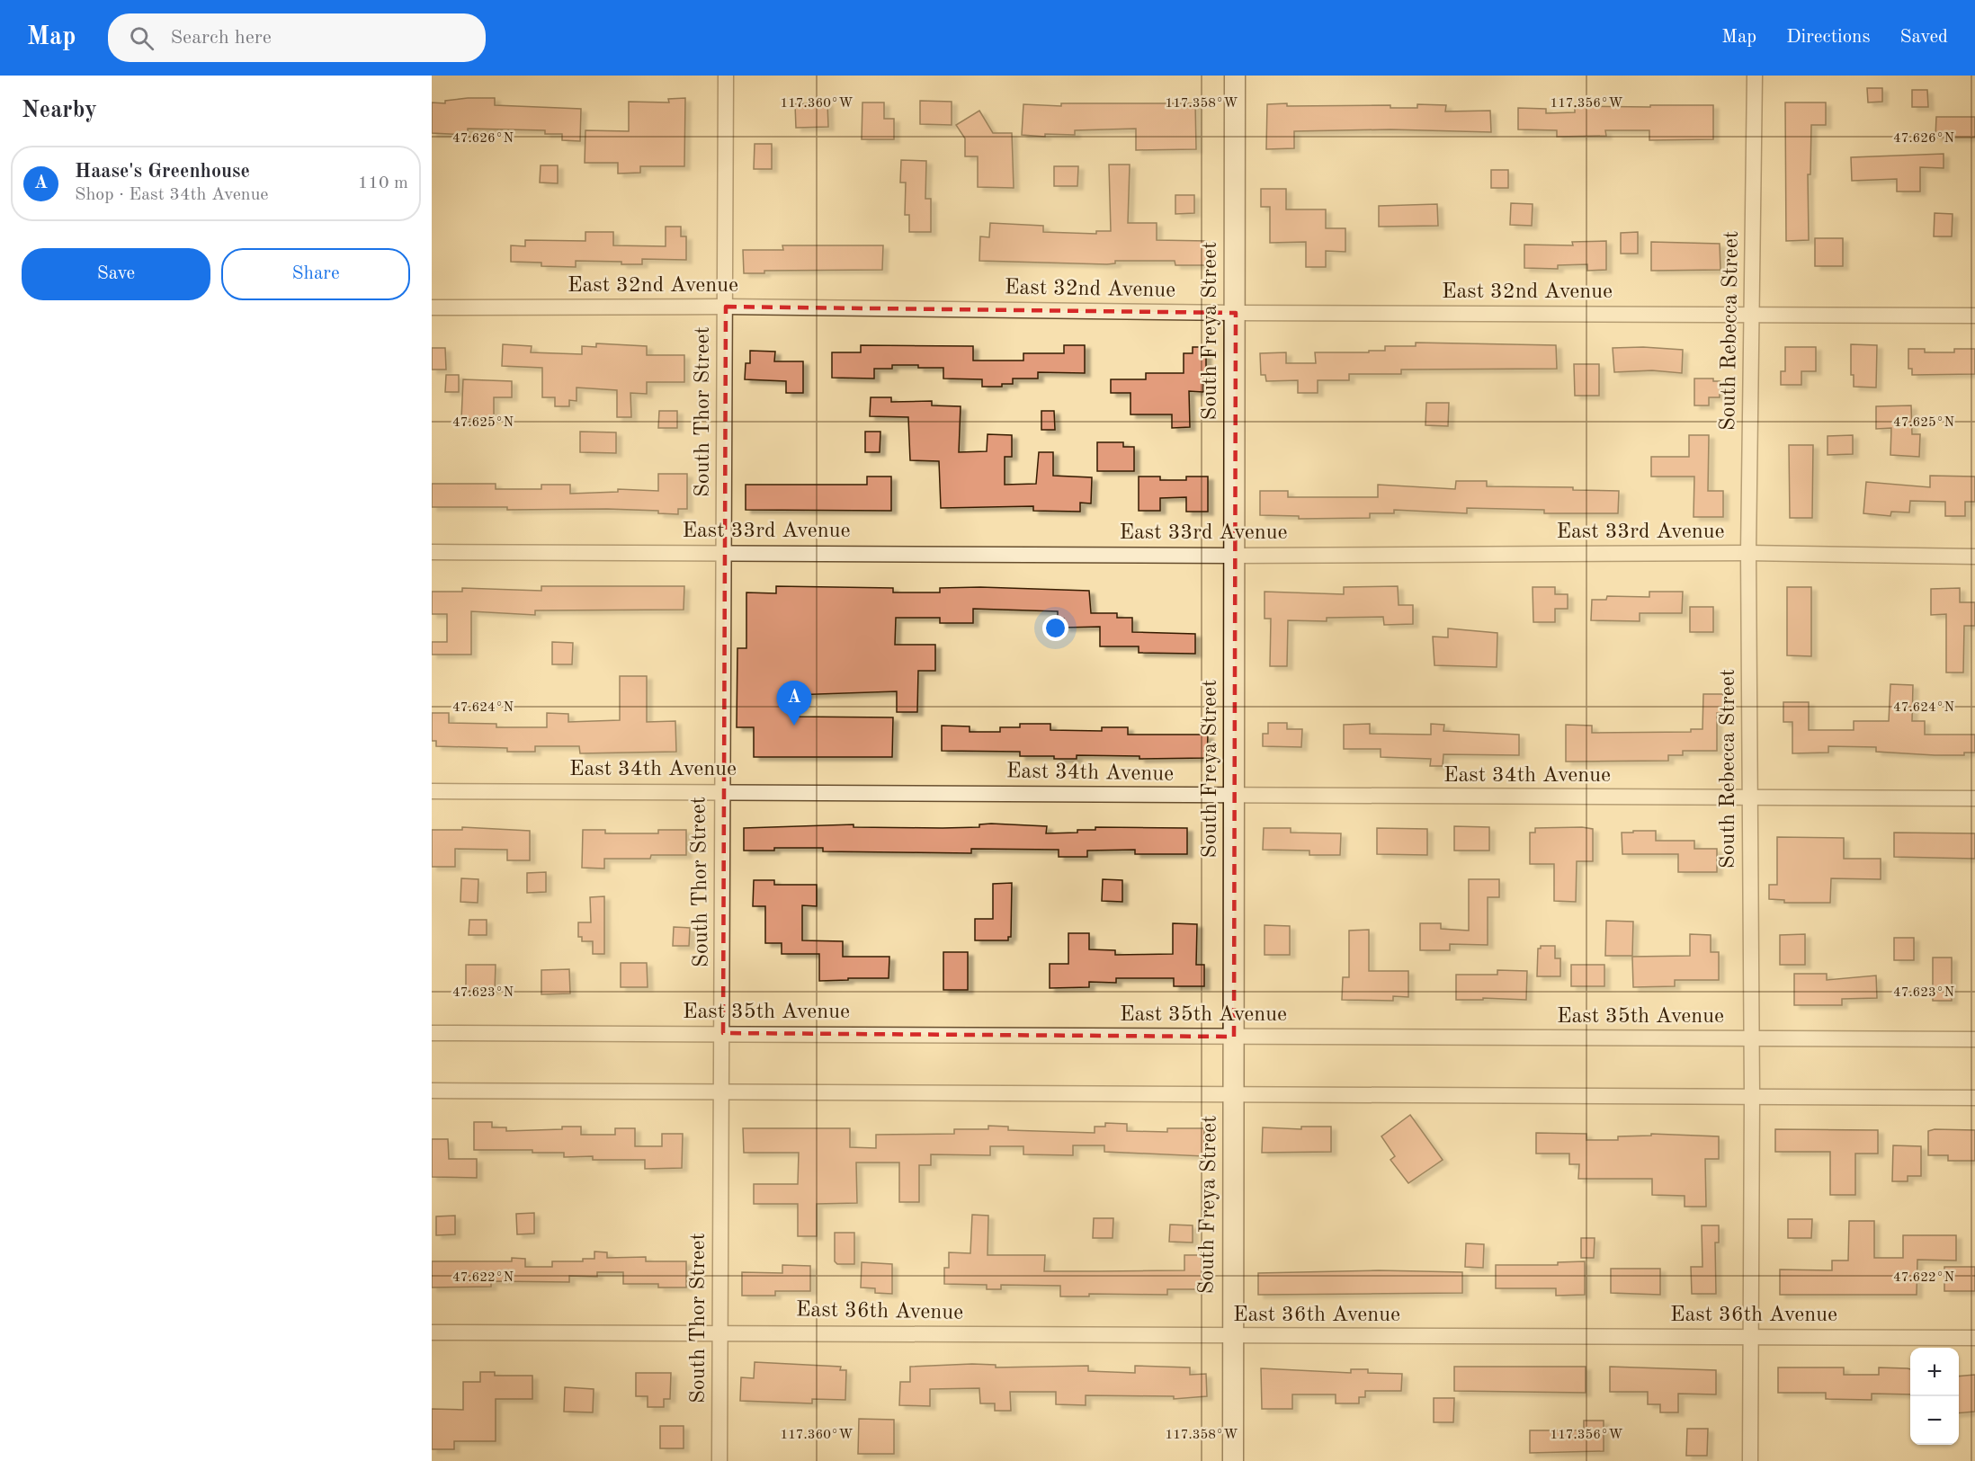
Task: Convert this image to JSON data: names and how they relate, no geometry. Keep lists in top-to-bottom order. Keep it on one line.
{"streets":{"main road":["South Freya Street"],"street":["East 32nd Avenue","South Rebecca Street","South Thor Street","East 33rd Avenue","East 34th Avenue","East 35th Avenue","East 36th Avenue"]},"crossings":[["East 32nd Avenue","South Freya Street"],["East 32nd Avenue","South Rebecca Street"],["East 32nd Avenue","South Thor Street"],["South Freya Street","East 33rd Avenue"],["South Freya Street","East 34th Avenue"],["South Freya Street","East 35th Avenue"],["South Freya Street","East 36th Avenue"],["South Rebecca Street","East 33rd Avenue"],["South Rebecca Street","East 34th Avenue"],["South Rebecca Street","East 35th Avenue"],["South Rebecca Street","East 36th Avenue"],["South Thor Street","East 33rd Avenue"],["South Thor Street","East 34th Avenue"],["South Thor Street","East 35th Avenue"],["South Thor Street","East 36th Avenue"]],"page":{"header":"Map","search":"Search here","nav":["Map","Directions","Saved"],"heading":"Nearby","list":[{"mark":"A","name":"Haase's Greenhouse","note":"Shop · East 34th Avenue","value":"110 m"}],"buttons":["Save","Share"],"pins":"A","map_buttons":["+","−"]},"coordinates":["117.360°W","117.358°W","117.356°W","47.626°N","47.625°N","47.624°N","47.623°N","47.622°N"]}
